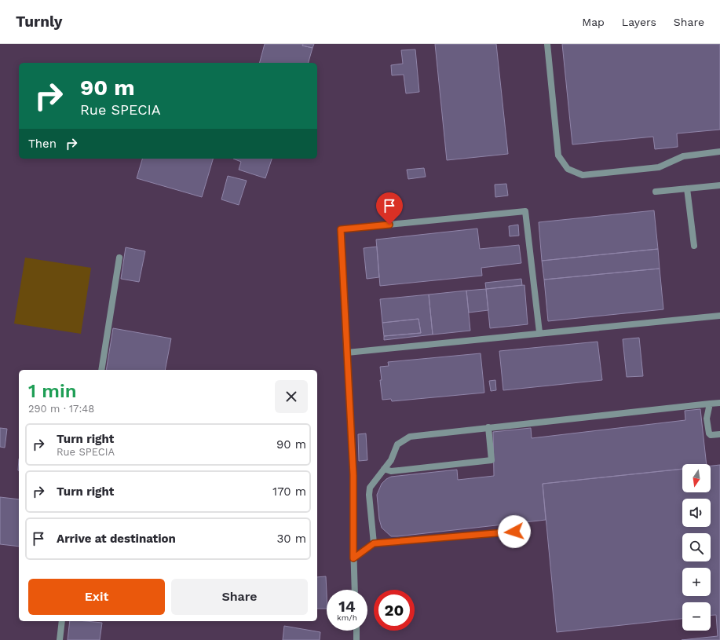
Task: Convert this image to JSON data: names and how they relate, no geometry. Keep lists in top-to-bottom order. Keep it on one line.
{"north":"bottom","page":{"header":"Turnly","nav":["Map","Layers","Share"],"turn":["90 m","Rue SPECIA"],"then":"Then","heading":["1 min","290 m · 17:48"],"list":[{"name":"Turn right","note":"Rue SPECIA","value":"90 m"},{"name":"Turn right","value":"170 m"},{"name":"Arrive at destination","value":"30 m"}],"map_buttons":["+","−"],"buttons":["Exit","Share"],"speed":"14 km/h","limit":"20"}}
